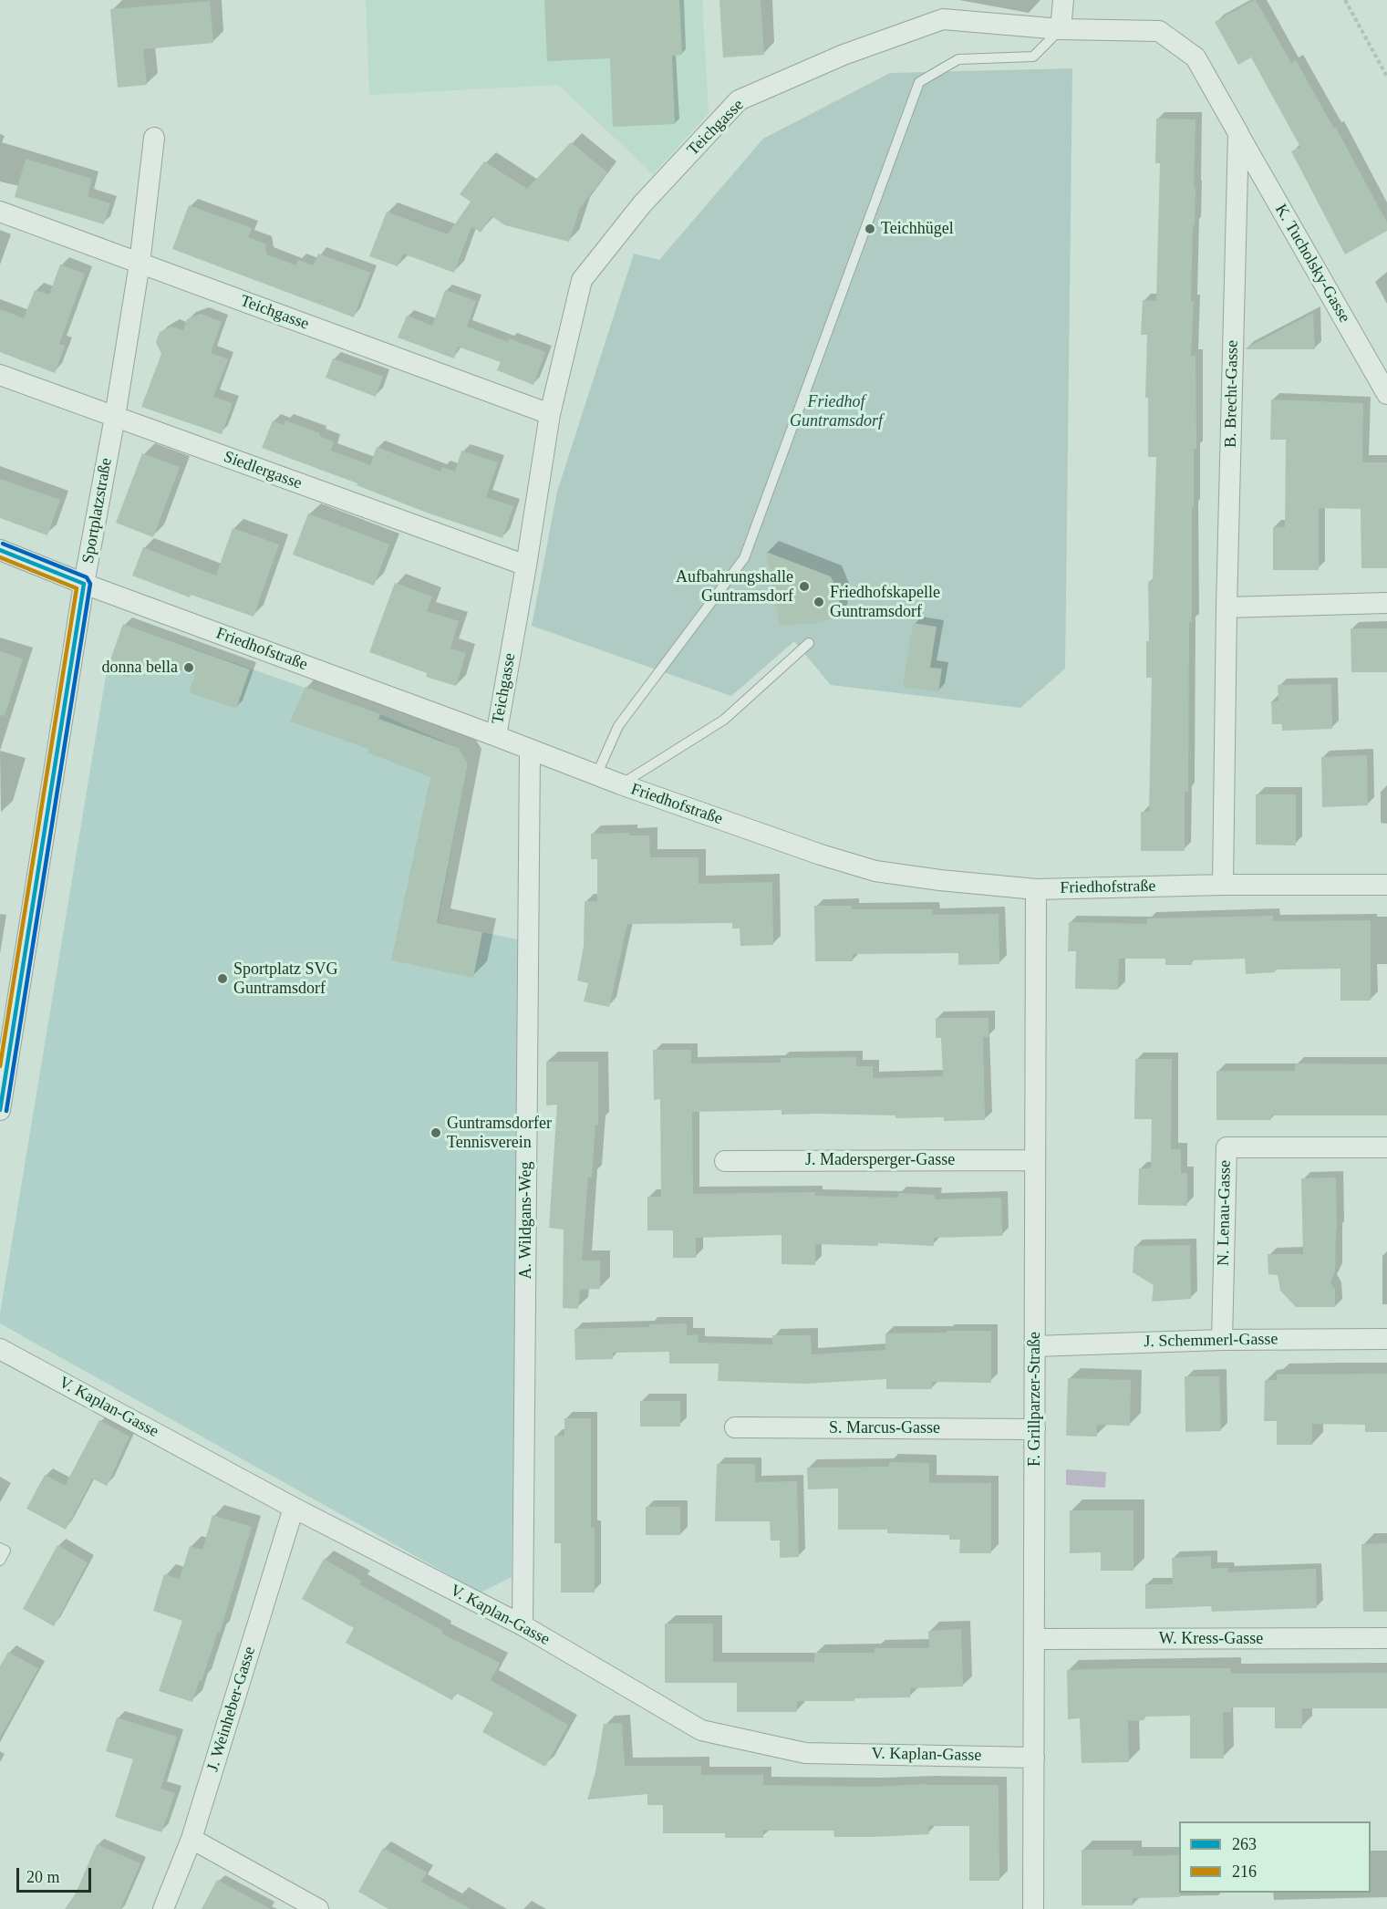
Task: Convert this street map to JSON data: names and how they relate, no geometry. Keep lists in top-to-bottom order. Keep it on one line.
{"streets":{"street":["Teichgasse","K. Tucholsky-Gasse","B. Brecht-Gasse","Siedlergasse","Sportplatzstraße","Friedhofstraße","J. Madersperger-Gasse","N. Lenau-Gasse","A. Wildgans-Weg","J. Schemmerl-Gasse","F. Grillparzer-Straße","V. Kaplan-Gasse","S. Marcus-Gasse","W. Kress-Gasse","J. Weinheber-Gasse"]},"crossings":[["Teichgasse","Siedlergasse"],["Teichgasse","Sportplatzstraße"],["Teichgasse","Friedhofstraße"],["K. Tucholsky-Gasse","B. Brecht-Gasse"],["B. Brecht-Gasse","Friedhofstraße"],["Siedlergasse","Sportplatzstraße"],["Sportplatzstraße","Friedhofstraße"],["Friedhofstraße","A. Wildgans-Weg"],["Friedhofstraße","F. Grillparzer-Straße"],["J. Madersperger-Gasse","F. Grillparzer-Straße"],["N. Lenau-Gasse","J. Schemmerl-Gasse"],["A. Wildgans-Weg","V. Kaplan-Gasse"],["J. Schemmerl-Gasse","F. Grillparzer-Straße"],["F. Grillparzer-Straße","V. Kaplan-Gasse"],["F. Grillparzer-Straße","S. Marcus-Gasse"],["F. Grillparzer-Straße","W. Kress-Gasse"],["V. Kaplan-Gasse","J. Weinheber-Gasse"]],"parks":["Friedhof Guntramsdorf"],"places":["Teichhügel","Aufbahrungshalle Guntramsdorf","Friedhofskapelle Guntramsdorf","donna bella","Sportplatz SVG Guntramsdorf","Guntramsdorfer Tennisverein"],"lines":["transit line 263","transit line 216"],"legend":["263","216"],"scale_bar":"20 m"}
